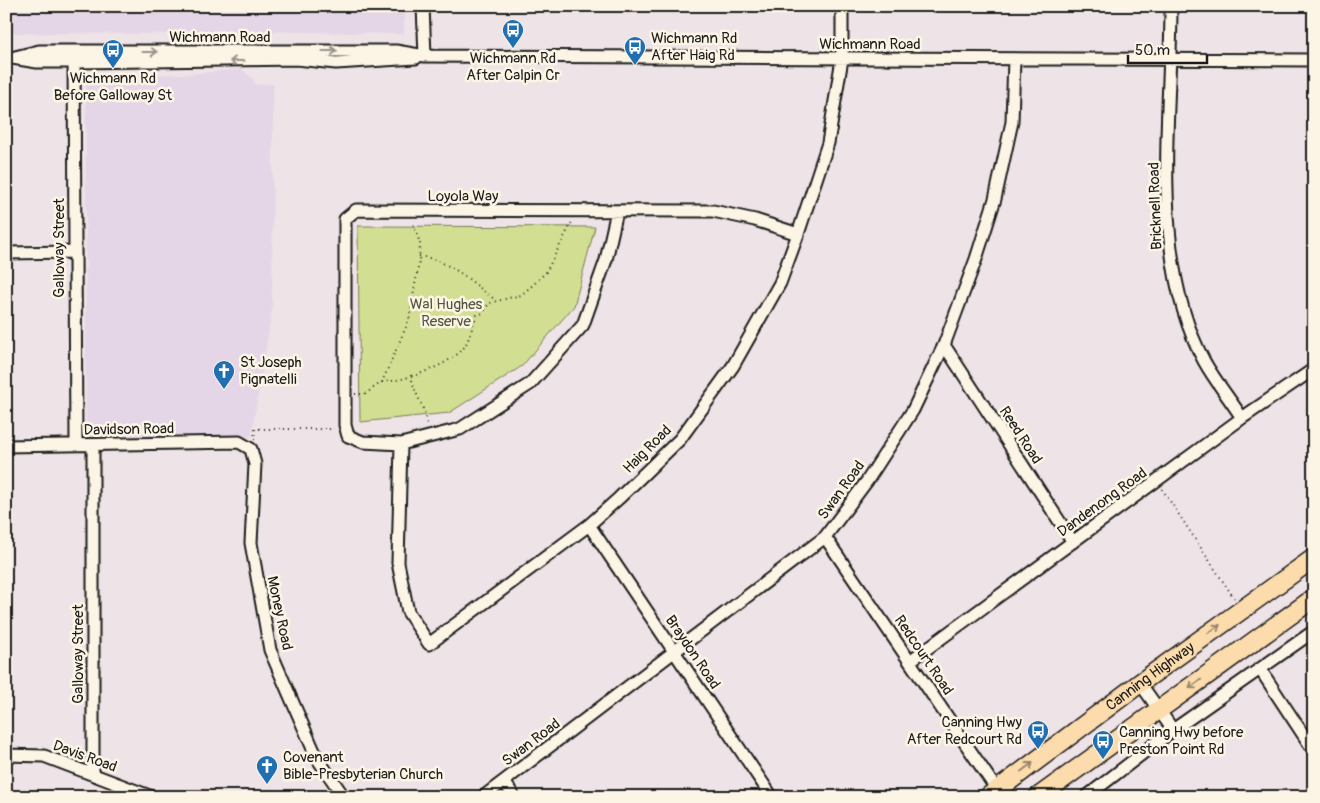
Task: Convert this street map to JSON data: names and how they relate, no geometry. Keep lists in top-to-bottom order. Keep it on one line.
{"streets":{"highway":["Canning Highway"],"street":["Wichmann Road","Loyola Way","Bricknell Road","Galloway Street","Davidson Road","Reed Road","Haig Road","Swan Road","Dandenong Road","Money Road","Braydon Road","Redcourt Road","Davis Road"]},"crossings":[["Wichmann Road","Bricknell Road"],["Wichmann Road","Galloway Street"],["Wichmann Road","Haig Road"],["Wichmann Road","Swan Road"],["Loyola Way","Haig Road"],["Bricknell Road","Dandenong Road"],["Galloway Street","Davidson Road"],["Galloway Street","Davis Road"],["Davidson Road","Money Road"],["Reed Road","Swan Road"],["Reed Road","Dandenong Road"],["Haig Road","Braydon Road"],["Swan Road","Braydon Road"],["Swan Road","Redcourt Road"],["Dandenong Road","Redcourt Road"],["Redcourt Road","Canning Highway"]],"parks":["Wal Hughes Reserve"],"places":{"bus stop":["Wichmann Rd After Calpin Cr","Wichmann Rd After Haig Rd","Wichmann Rd Before Galloway St","Canning Hwy After Redcourt Rd","Canning Hwy before Preston Point Rd"],"church":["St Joseph Pignatelli","Covenant Bible-Presbyterian Church"]},"scale_bar":"50 m"}
